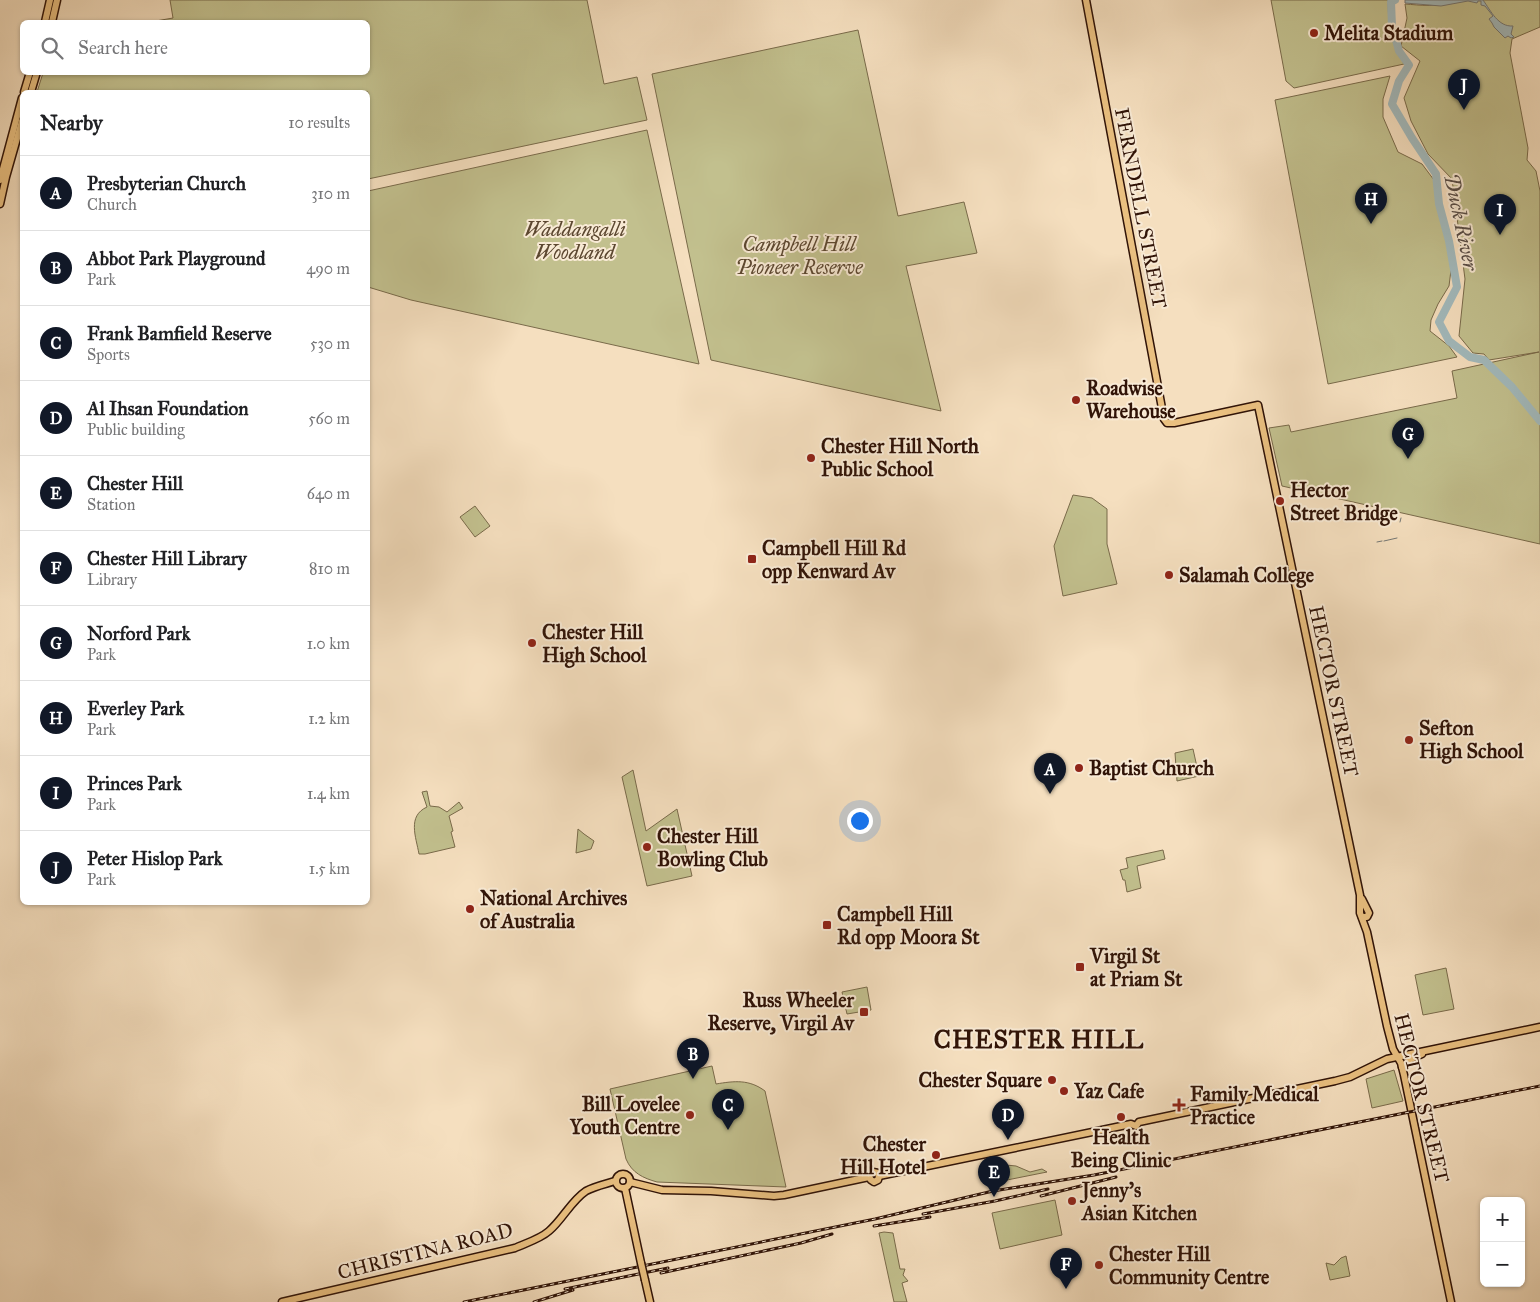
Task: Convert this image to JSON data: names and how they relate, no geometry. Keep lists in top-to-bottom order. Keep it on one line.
{"streets":{"main road":["FERNDELL STREET","HECTOR STREET","CHRISTINA ROAD"]},"crossings":[["FERNDELL STREET","HECTOR STREET"]],"districts":["CHESTER HILL"],"water":["Duck River"],"parks":["Waddangalli Woodland","Campbell Hill Pioneer Reserve"],"places":{"other":["Melita Stadium","Roadwise Warehouse","Chester Hill North Public School","Hector Street Bridge","Salamah College","Chester Hill High School","Sefton High School","Baptist Church","Chester Hill Bowling Club","National Archives of Australia","Chester Square","Yaz Cafe","Bill Lovelee Youth Centre","Health Being Clinic","Chester Hill Hotel","Jenny's Asian Kitchen","Chester Hill Community Centre"],"transit":["Campbell Hill Rd opp Kenward Av","Campbell Hill Rd opp Moora St","Virgil St at Priam St","Russ Wheeler Reserve, Virgil Av"],"health":["Family Medical Practice"]},"page":{"search":"Search here","pins":["J","H","I","G","A","B","C","D","E","F"],"heading":["Nearby","10 results"],"list":[{"mark":"A","name":"Presbyterian Church","note":"Church","value":"310 m"},{"mark":"B","name":"Abbot Park Playground","note":"Park","value":"490 m"},{"mark":"C","name":"Frank Bamfield Reserve","note":"Sports","value":"530 m"},{"mark":"D","name":"Al Ihsan Foundation","note":"Public building","value":"560 m"},{"mark":"E","name":"Chester Hill","note":"Station","value":"640 m"},{"mark":"F","name":"Chester Hill Library","note":"Library","value":"810 m"},{"mark":"G","name":"Norford Park","note":"Park","value":"1.0 km"},{"mark":"H","name":"Everley Park","note":"Park","value":"1.2 km"},{"mark":"I","name":"Princes Park","note":"Park","value":"1.4 km"},{"mark":"J","name":"Peter Hislop Park","note":"Park","value":"1.5 km"}],"map_buttons":["+","−"]}}
